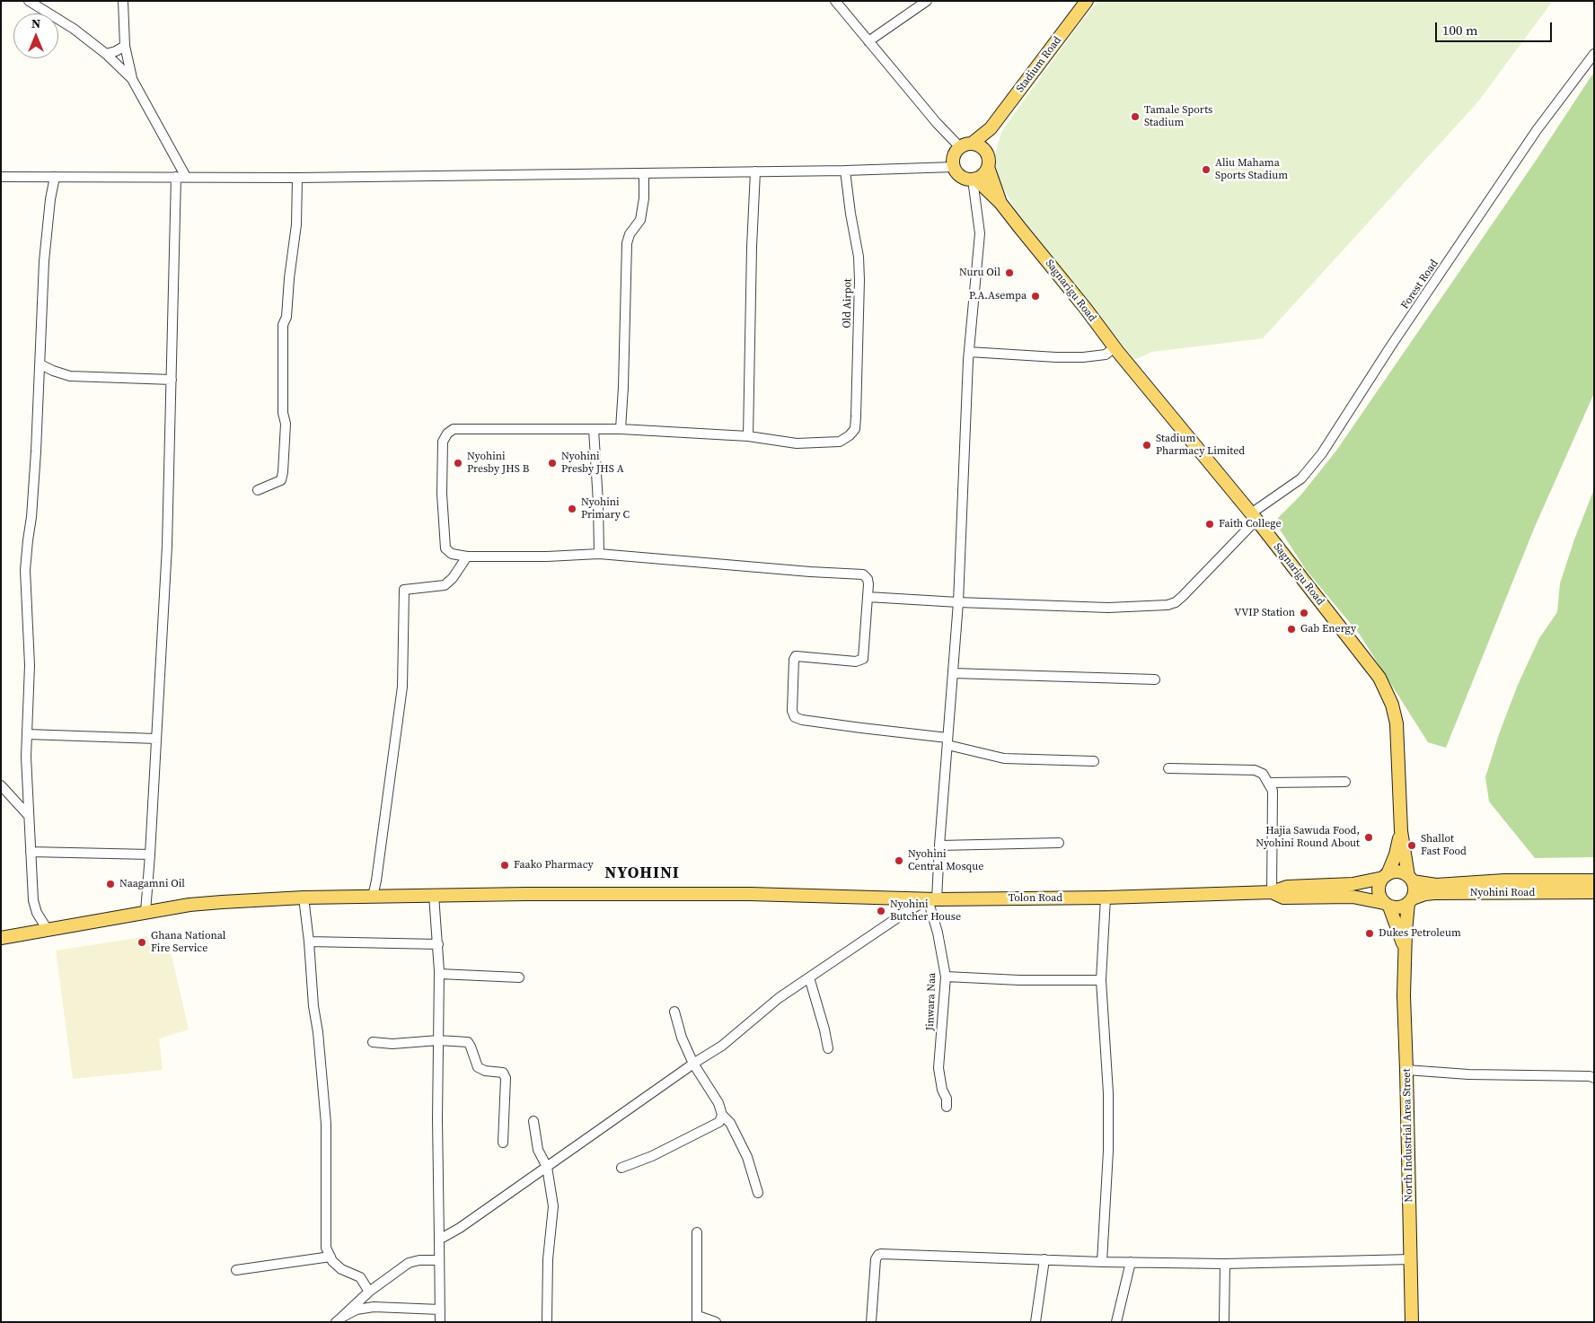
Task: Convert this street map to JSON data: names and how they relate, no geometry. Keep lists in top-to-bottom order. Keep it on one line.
{"streets":{"main road":["Stadium Road","Sagnarigu Road","Nyohini Road","Tolon Road","North Industrial Area Street"],"street":["Forest Road","Old Airpot","Jinwara Naa"]},"crossings":[["Stadium Road","Sagnarigu Road"],["Stadium Road","Jinwara Naa"],["Forest Road","Sagnarigu Road"],["Forest Road","Jinwara Naa"],["Sagnarigu Road","Nyohini Road"],["Sagnarigu Road","Jinwara Naa"],["Sagnarigu Road","North Industrial Area Street"],["Nyohini Road","North Industrial Area Street"],["Tolon Road","Jinwara Naa"]],"districts":["NYOHINI"],"places":["Tamale Sports Stadium","Aliu Mahama Sports Stadium","Nuru Oil","P.A.Asempa","Stadium Pharmacy Limited","Nyohini Presby JHS B","Nyohini Presby JHS A","Nyohini Primary C","Faith College","VVIP Station","Gab Energy","Hajia Sawuda Food, Nyohini Round About","Shallot Fast Food","Nyohini Central Mosque","Faako Pharmacy","Naagamni Oil","Nyohini Butcher House","Dukes Petroleum","Ghana National Fire Service"],"scale_bar":"100 m","north":"top"}
